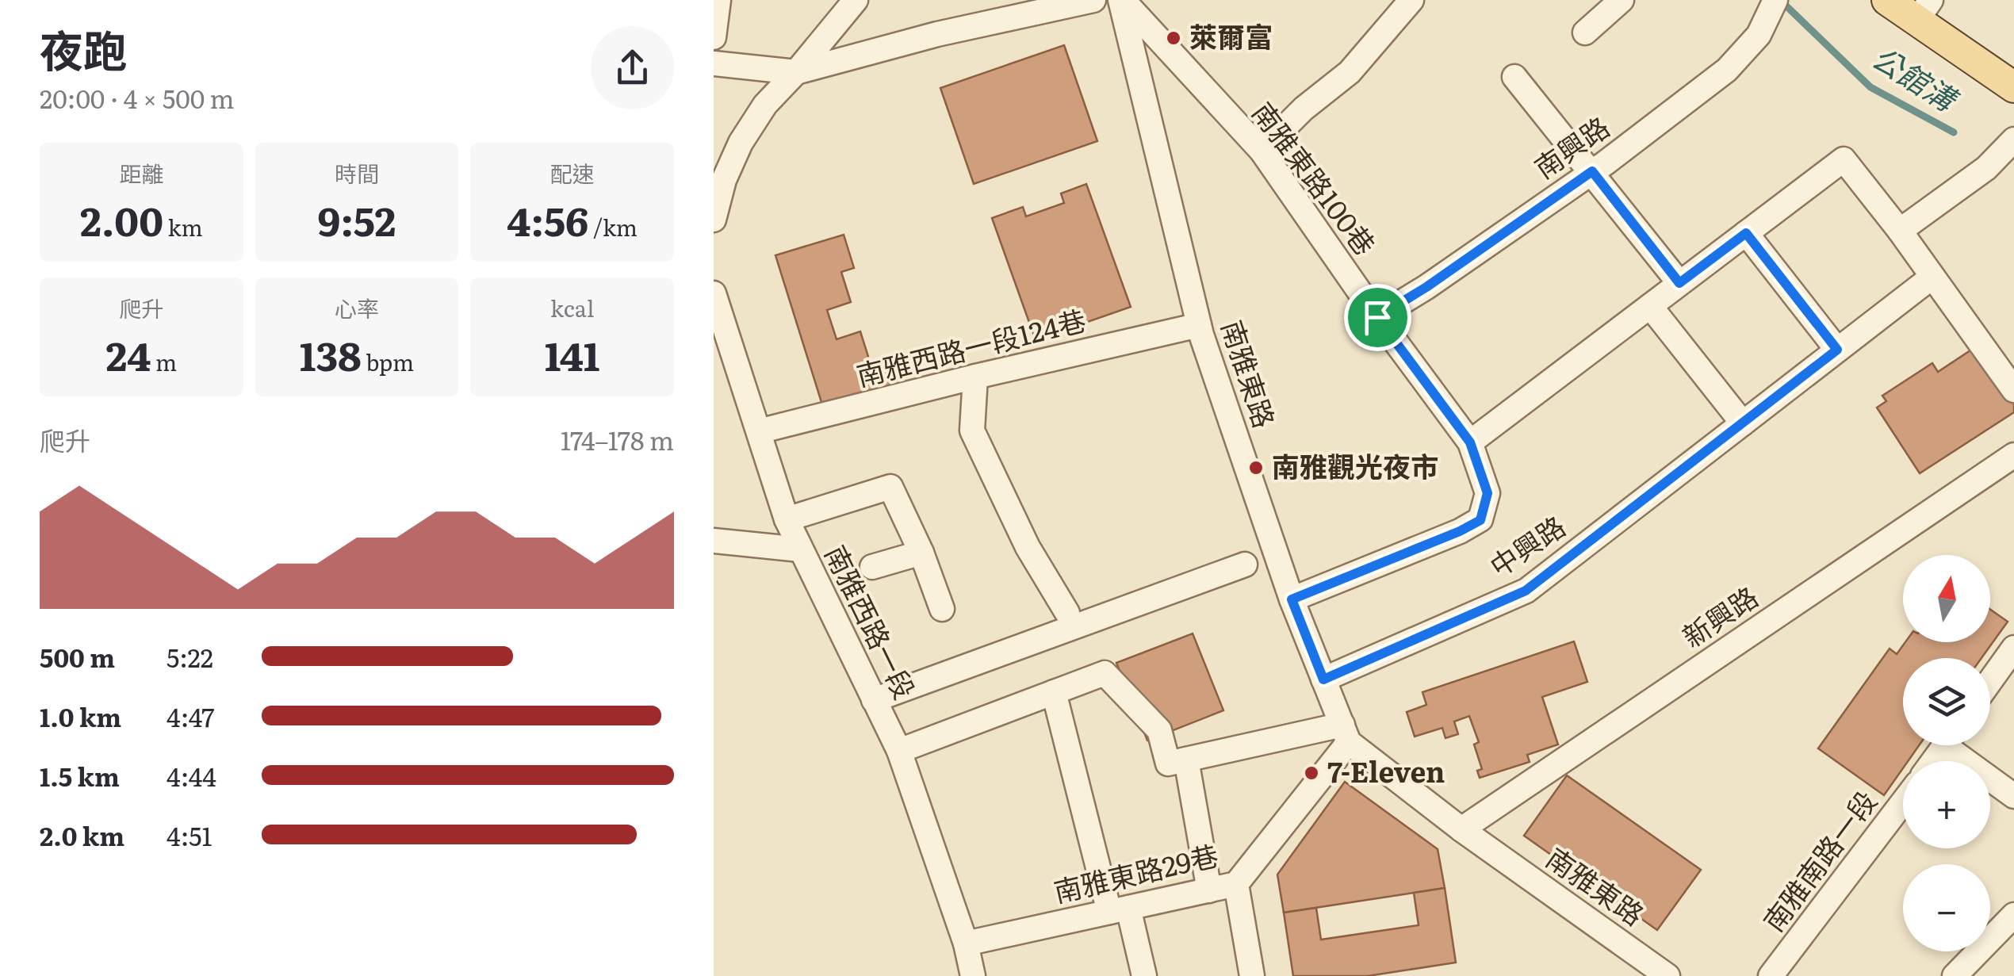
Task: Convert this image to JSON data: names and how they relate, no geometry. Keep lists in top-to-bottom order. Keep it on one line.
{"streets":{"street":["南興路","南雅東路100巷","南雅西路一段124巷","南雅東路","中興路","新興路","南雅西路一段","南雅南路一段","南雅東路29巷"]},"crossings":[["南興路","南雅東路100巷"],["南雅東路100巷","南雅東路"],["南雅西路一段124巷","南雅東路"],["南雅西路一段124巷","南雅西路一段"],["南雅東路","中興路"],["南雅東路","新興路"],["南雅東路","南雅東路29巷"],["南雅西路一段","南雅東路29巷"]],"water":["公館溝"],"places":["萊爾富","南雅觀光夜市","7-Eleven"],"north":"top","page":{"heading":["夜跑","20:00 · 4 × 500 m"],"stats":[["距離","2.00 km"],["時間","9:52"],["配速","4:56 /km"],["爬升","24 m"],["心率","138 bpm"],["kcal","141"]],"chart":["爬升","174–178 m"],"map_buttons":["+","−"],"list":[{"name":"500 m","note":"5:22"},{"name":"1.0 km","note":"4:47"},{"name":"1.5 km","note":"4:44"},{"name":"2.0 km","note":"4:51"}]}}
